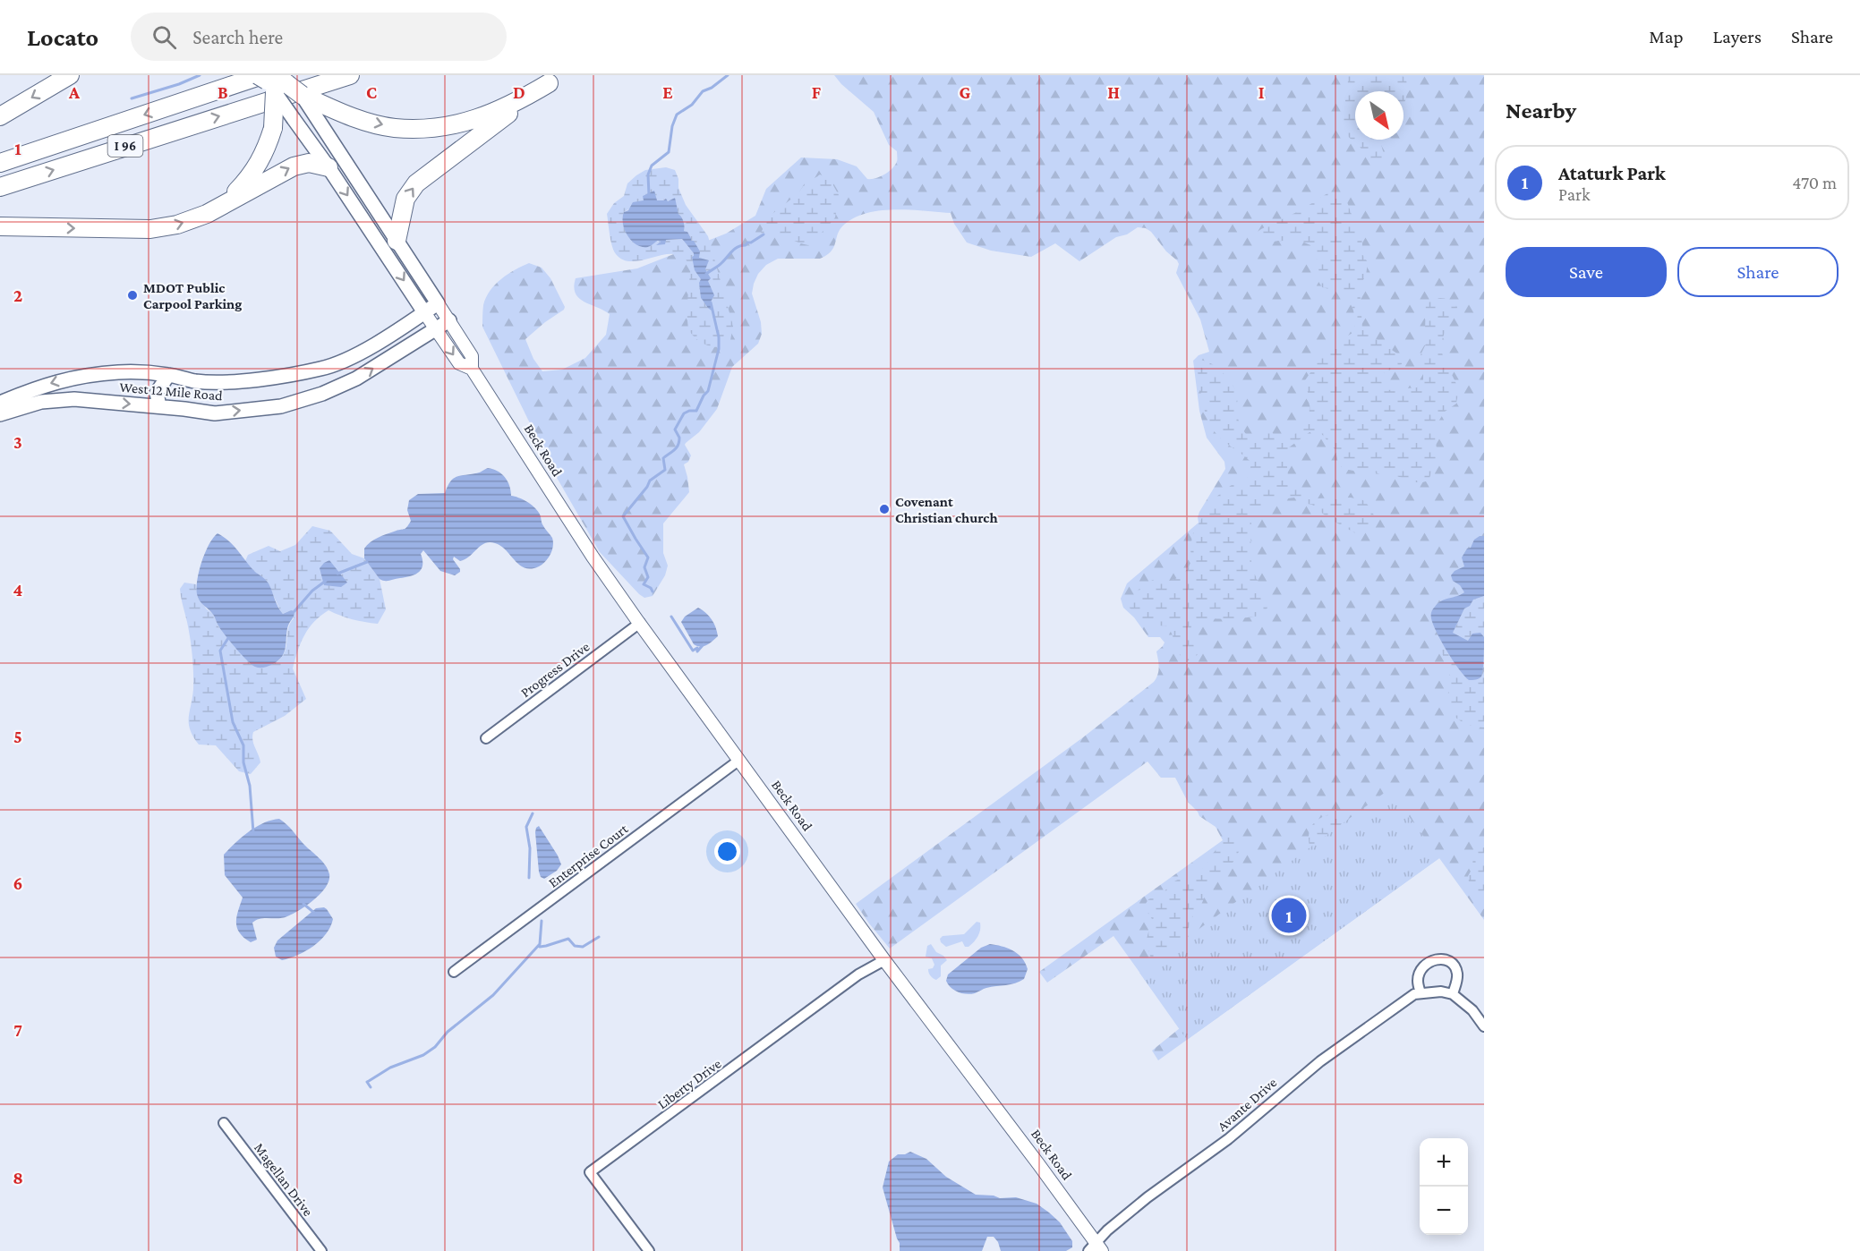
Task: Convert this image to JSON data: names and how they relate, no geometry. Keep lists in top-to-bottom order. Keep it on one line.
{"streets":{"highway":["I 96"],"main road":["West 12 Mile Road","Beck Road"],"street":["Progress Drive","Enterprise Court","Liberty Drive","Avante Drive","Magellan Drive"]},"crossings":[["West 12 Mile Road","Beck Road"],["Beck Road","Progress Drive"],["Beck Road","Enterprise Court"],["Beck Road","Liberty Drive"],["Beck Road","Avante Drive"]],"places":["MDOT Public Carpool Parking","Covenant Christian church"],"north":"bottom right","page":{"header":"Locato","search":"Search here","nav":["Map","Layers","Share"],"heading":"Nearby","list":[{"mark":"1","name":"Ataturk Park","note":"Park","value":"470 m"}],"buttons":["Save","Share"],"pins":"1","map_buttons":["+","−"]},"grid":{"columns":["A","B","C","D","E","F","G","H","I"],"rows":["1","2","3","4","5","6","7","8"]}}
